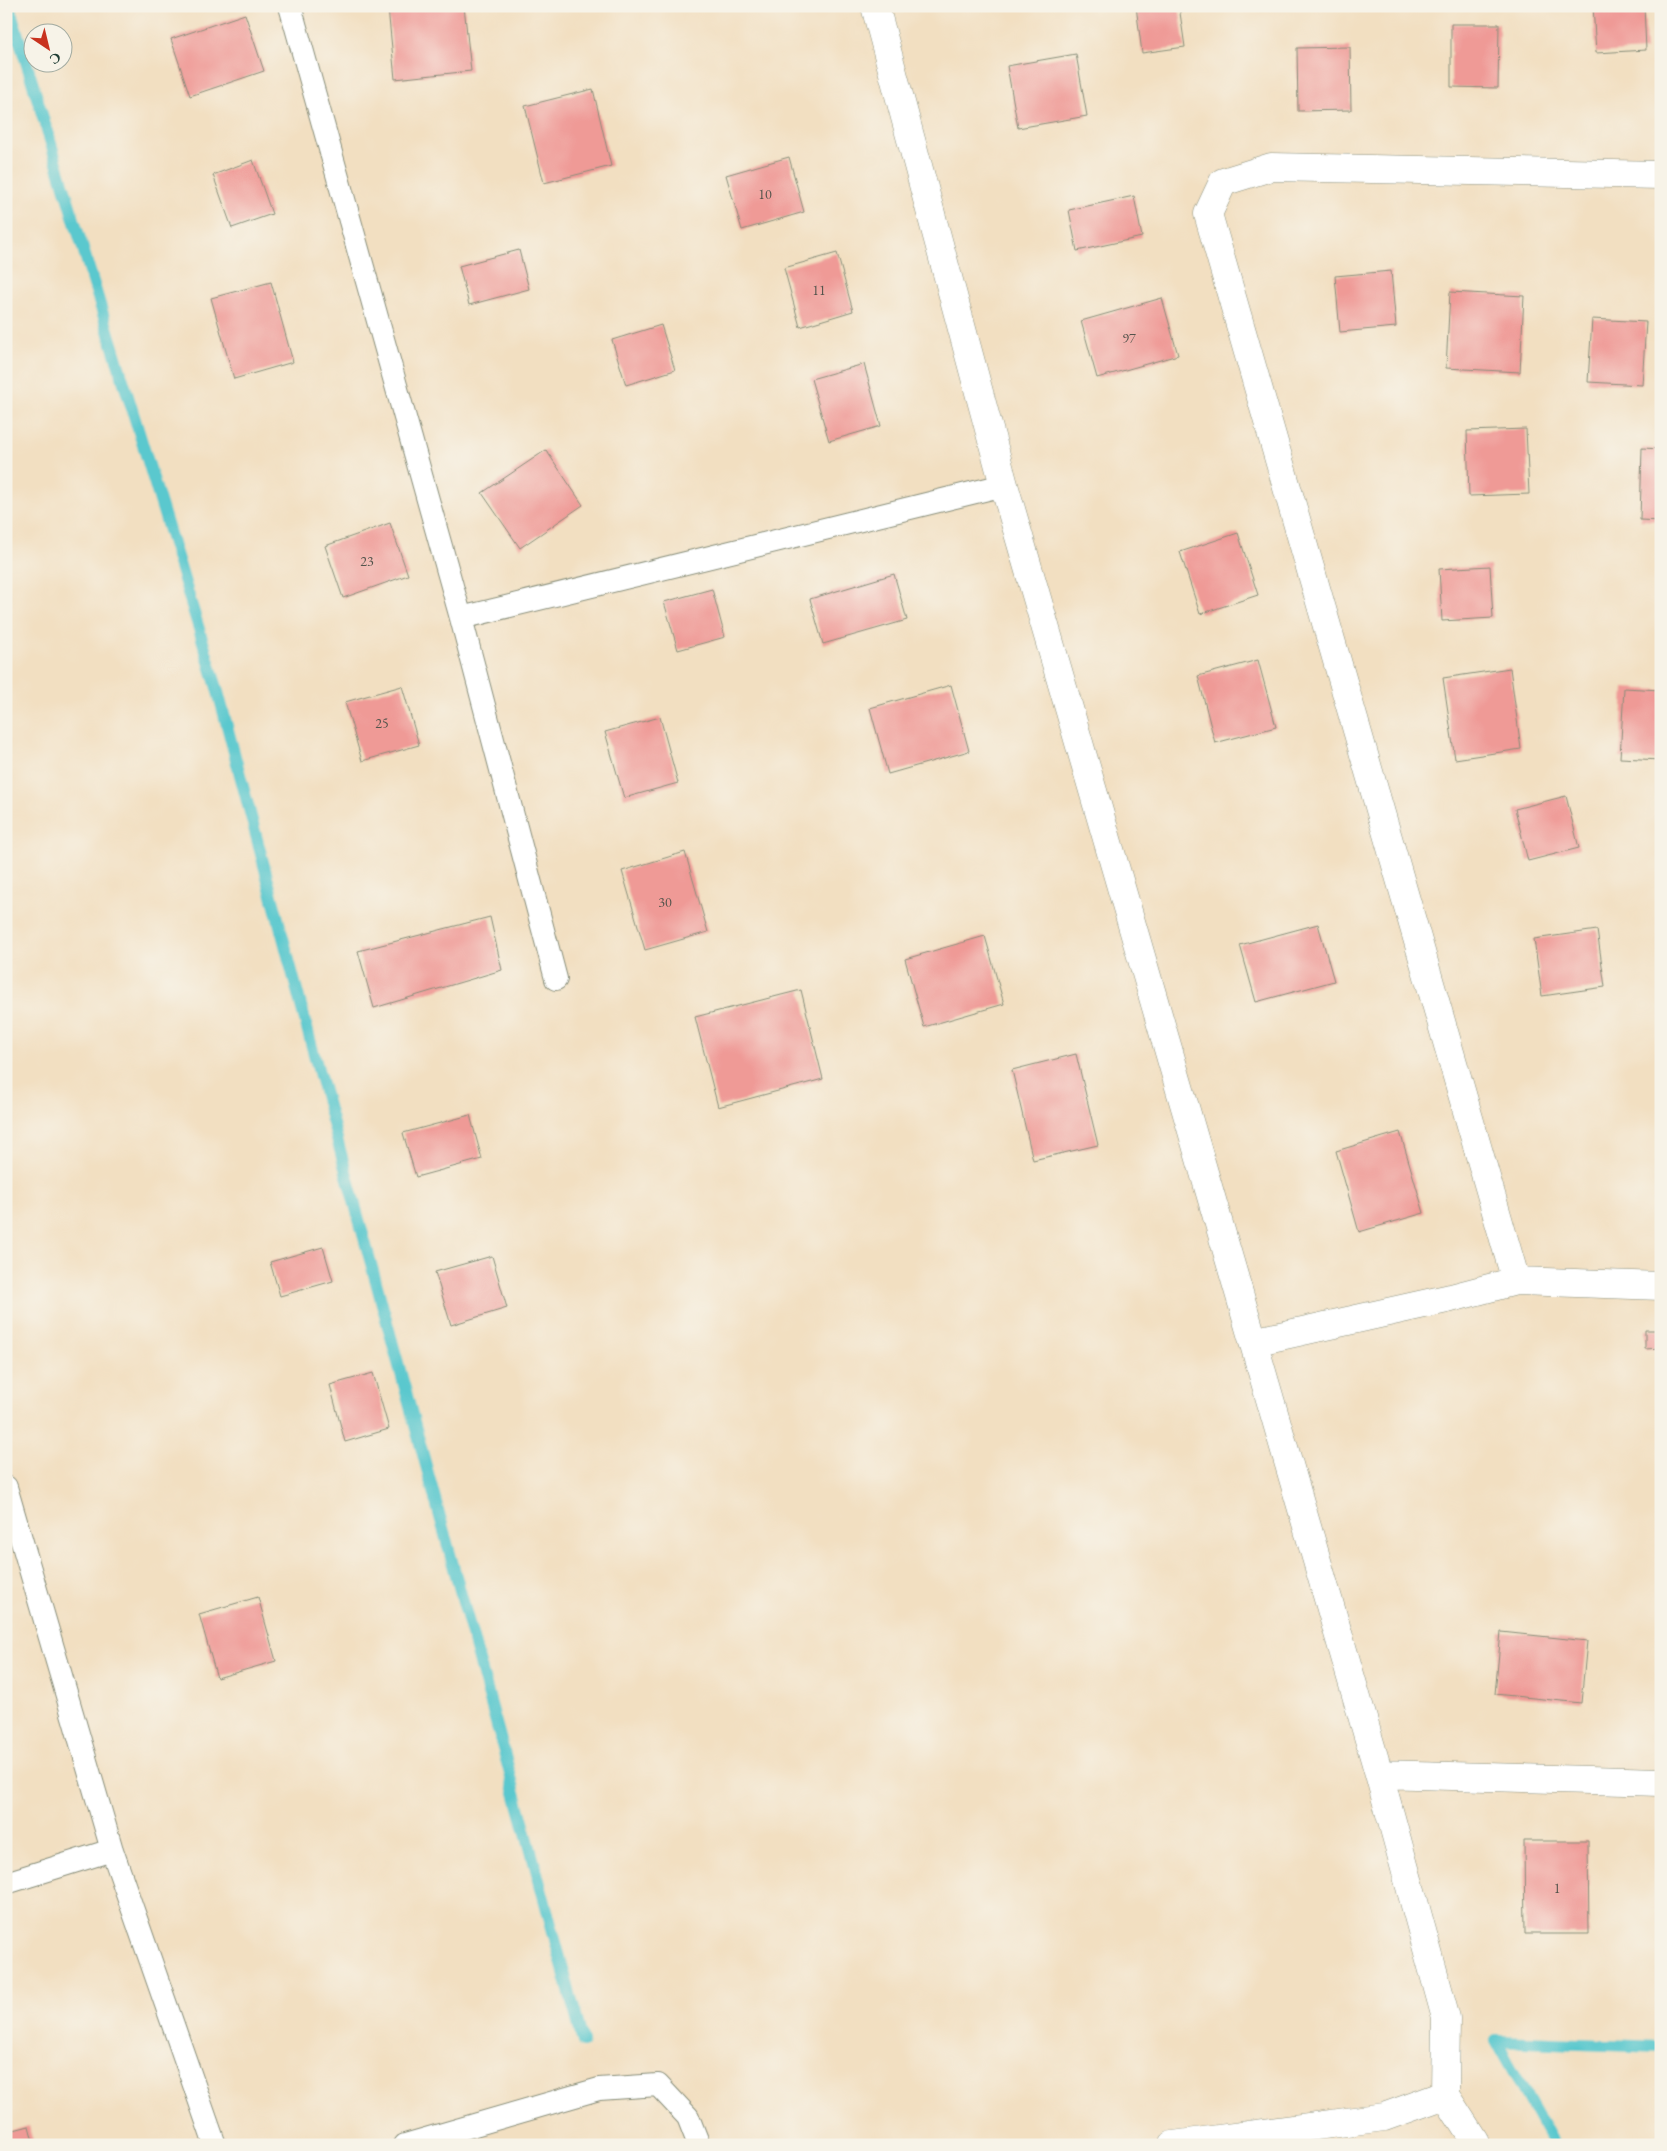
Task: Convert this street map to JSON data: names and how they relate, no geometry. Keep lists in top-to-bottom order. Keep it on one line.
{"house_numbers":["10","11","97","23","25","30","1"],"north":"bottom right"}
